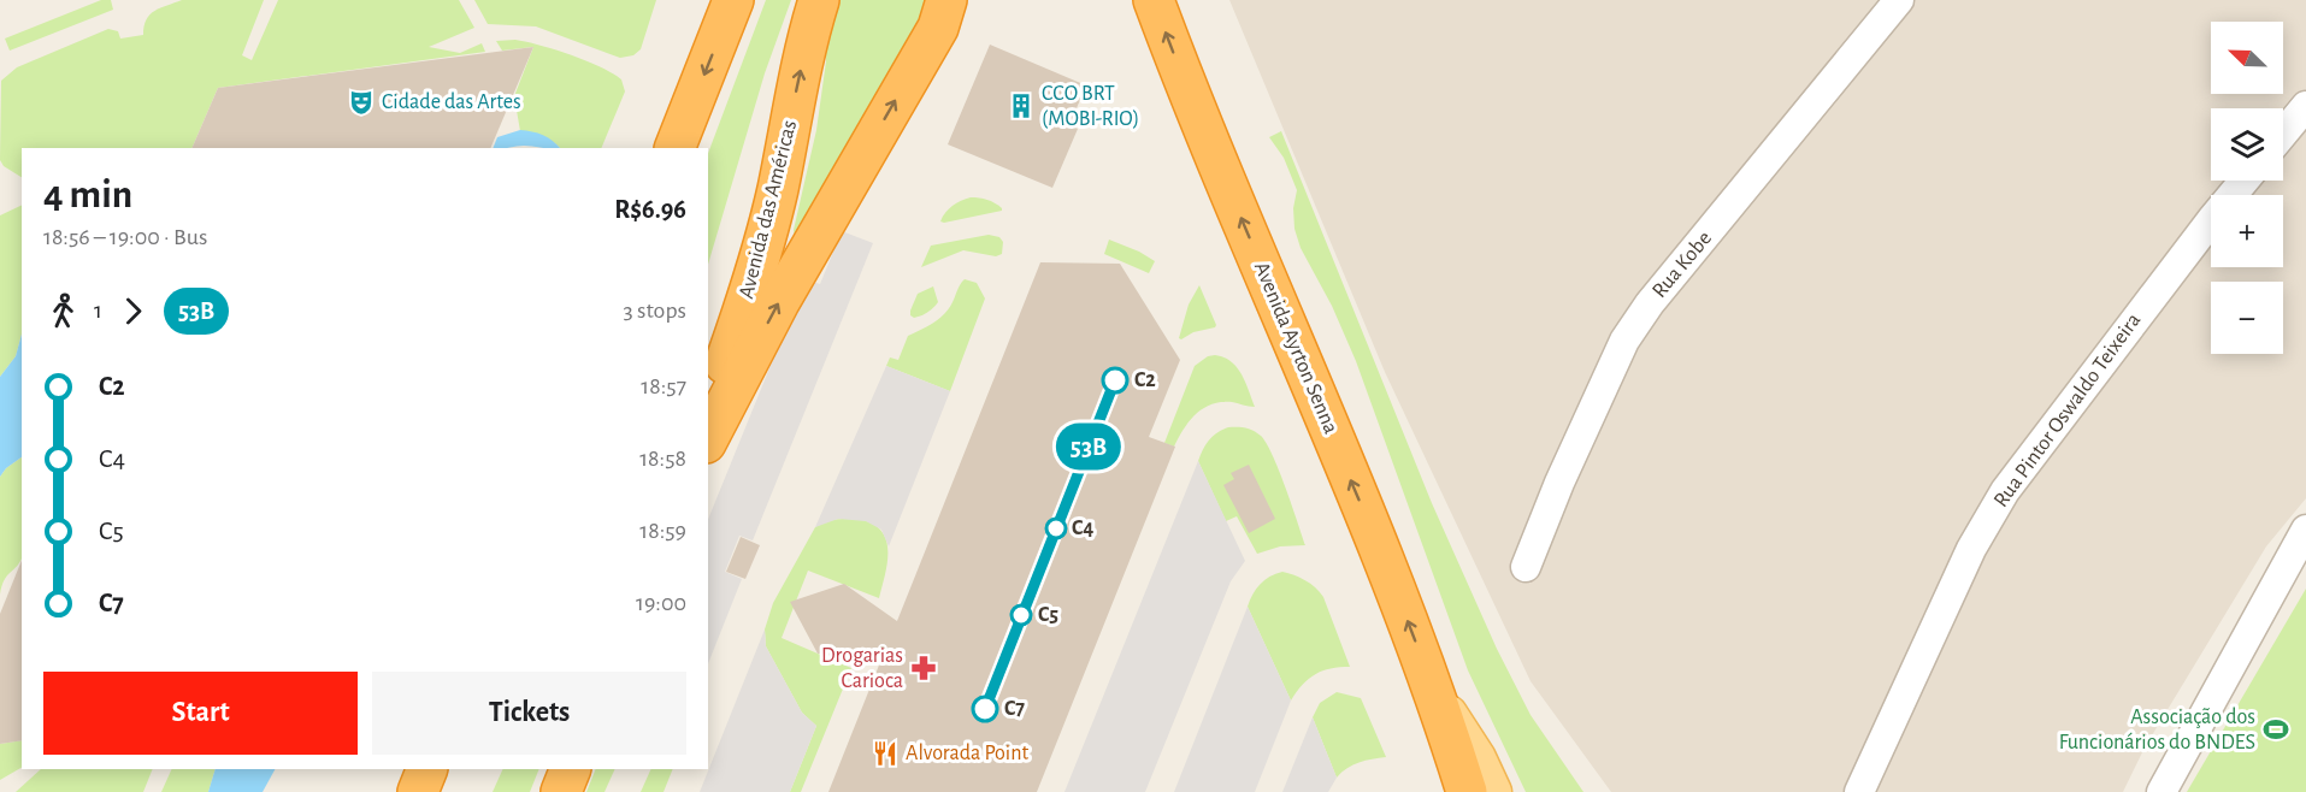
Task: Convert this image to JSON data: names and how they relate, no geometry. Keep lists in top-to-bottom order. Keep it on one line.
{"streets":{"highway":["Avenida das Américas","Avenida Ayrton Senna"],"street":["Rua Kobe","Rua Pintor Oswaldo Teixeira"]},"one_way":["Avenida Ayrton Senna"],"places":{"theatre":["Cidade das Artes"],"building":["CCO BRT (MOBI-RIO)"],"other":["C2","C4","C5","C7"],"pharmacy":["Drogarias Carioca"],"sports":["Associação dos Funcionários do BNDES"],"restaurant":["Alvorada Point"]},"lines":["bus line 53B"],"north":"top left","page":{"on_map":"53B","map_buttons":["+","−"],"heading":["4 min","18:56 – 19:00 · Bus","R$6.96"],"legs":["1","53B","3 stops"],"list":[{"name":"C2","value":"18:57"},{"name":"C4","value":"18:58"},{"name":"C5","value":"18:59"},{"name":"C7","value":"19:00"}],"buttons":["Start","Tickets"]}}
